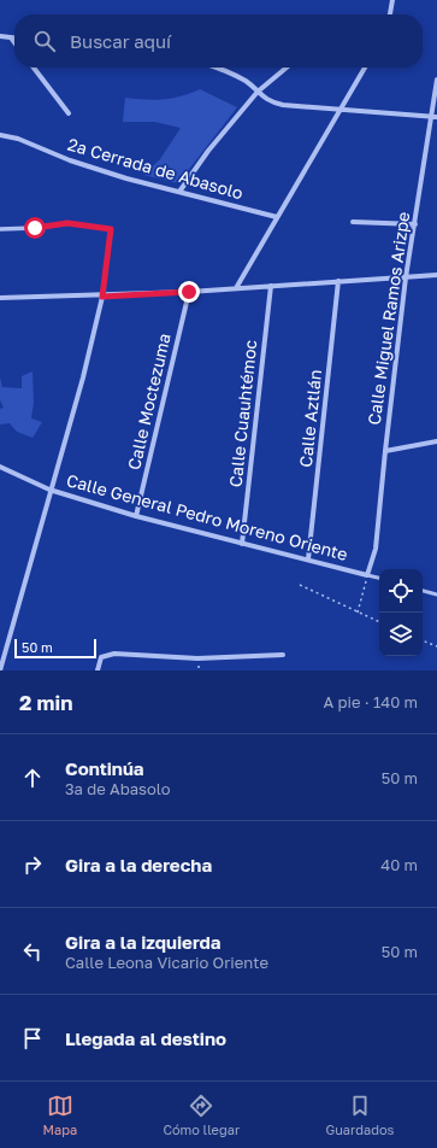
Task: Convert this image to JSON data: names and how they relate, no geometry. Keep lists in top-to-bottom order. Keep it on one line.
{"streets":{"street":["2a Cerrada de Abasolo","Calle Miguel Ramos Arizpe","Calle Moctezuma","Calle Cuauhtémoc","Calle Aztlán","Calle General Pedro Moreno Oriente"]},"crossings":[["Calle Miguel Ramos Arizpe","Calle General Pedro Moreno Oriente"],["Calle Moctezuma","Calle General Pedro Moreno Oriente"],["Calle Cuauhtémoc","Calle General Pedro Moreno Oriente"],["Calle Aztlán","Calle General Pedro Moreno Oriente"]],"scale_bar":"50 m","page":{"search":"Buscar aquí","scale":"50 m","heading":["2 min","A pie · 140 m"],"list":[["Continúa","3a de Abasolo","50 m"],["Gira a la derecha","40 m"],["Gira a la izquierda","Calle Leona Vicario Oriente","50 m"],"Llegada al destino"],"nav":["Mapa","Cómo llegar","Guardados"]}}
